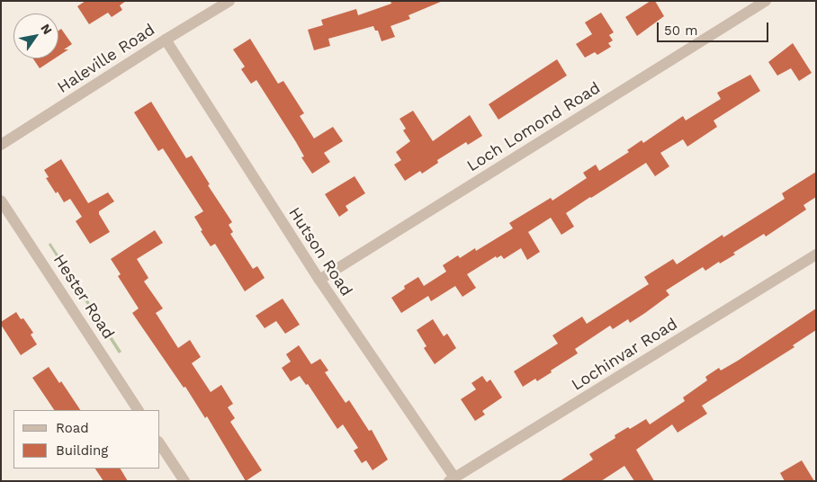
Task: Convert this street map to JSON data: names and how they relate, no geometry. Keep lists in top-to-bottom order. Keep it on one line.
{"streets":{"street":["Haleville Road","Loch Lomond Road","Hutson Road","Hester Road","Lochinvar Road"]},"crossings":[["Haleville Road","Hutson Road"],["Loch Lomond Road","Hutson Road"],["Hutson Road","Lochinvar Road"]],"legend":["Road","Building"],"scale_bar":"50 m","north":"top right"}
